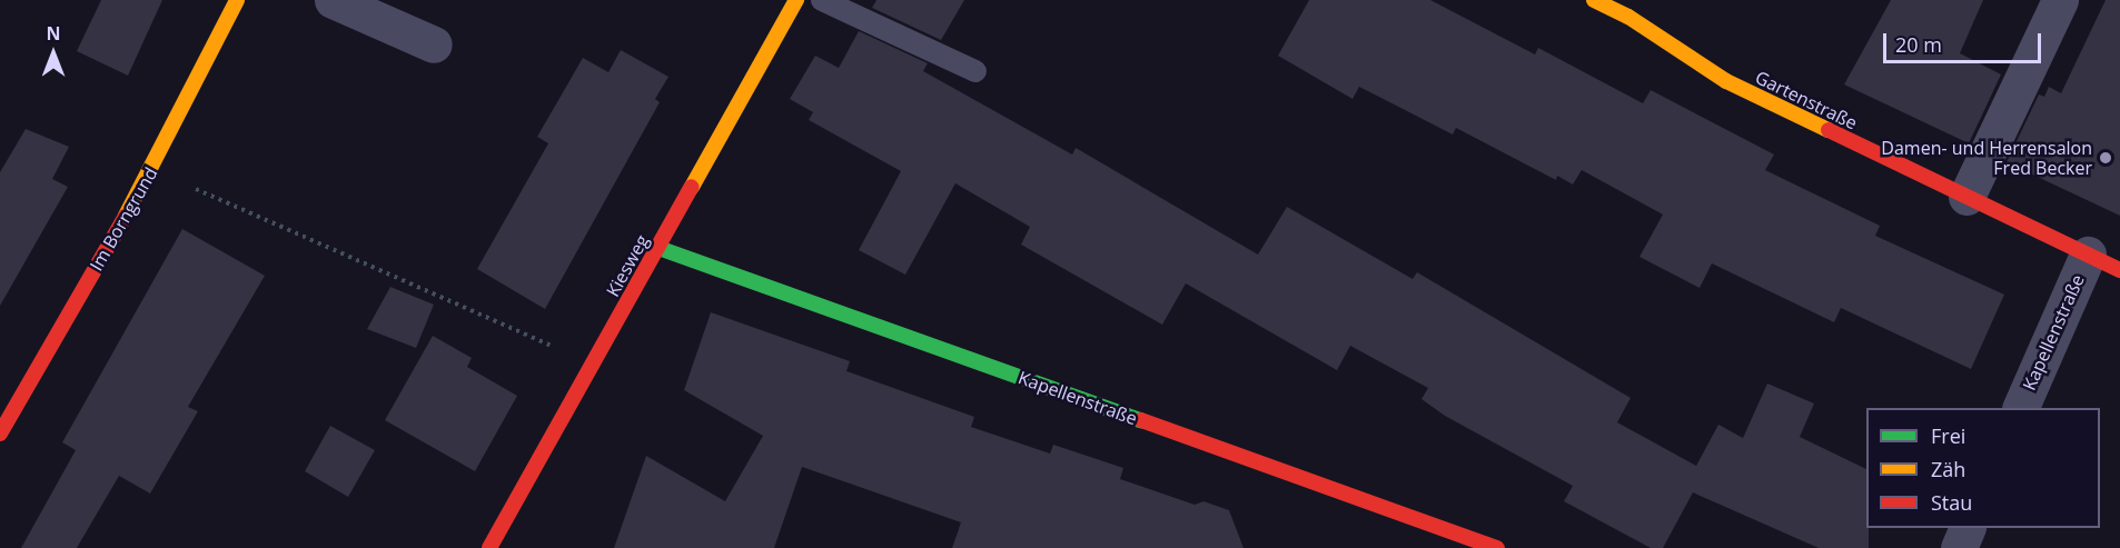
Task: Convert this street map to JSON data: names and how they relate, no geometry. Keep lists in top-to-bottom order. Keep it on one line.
{"streets":{"street":["Gartenstraße","Im Borngrund","Kiesweg","Kapellenstraße"]},"crossings":[["Gartenstraße","Kapellenstraße"],["Kiesweg","Kapellenstraße"]],"places":["Damen- und Herrensalon Fred Becker"],"legend":["Frei","Zäh","Stau"],"scale_bar":"20 m","north":"top"}
